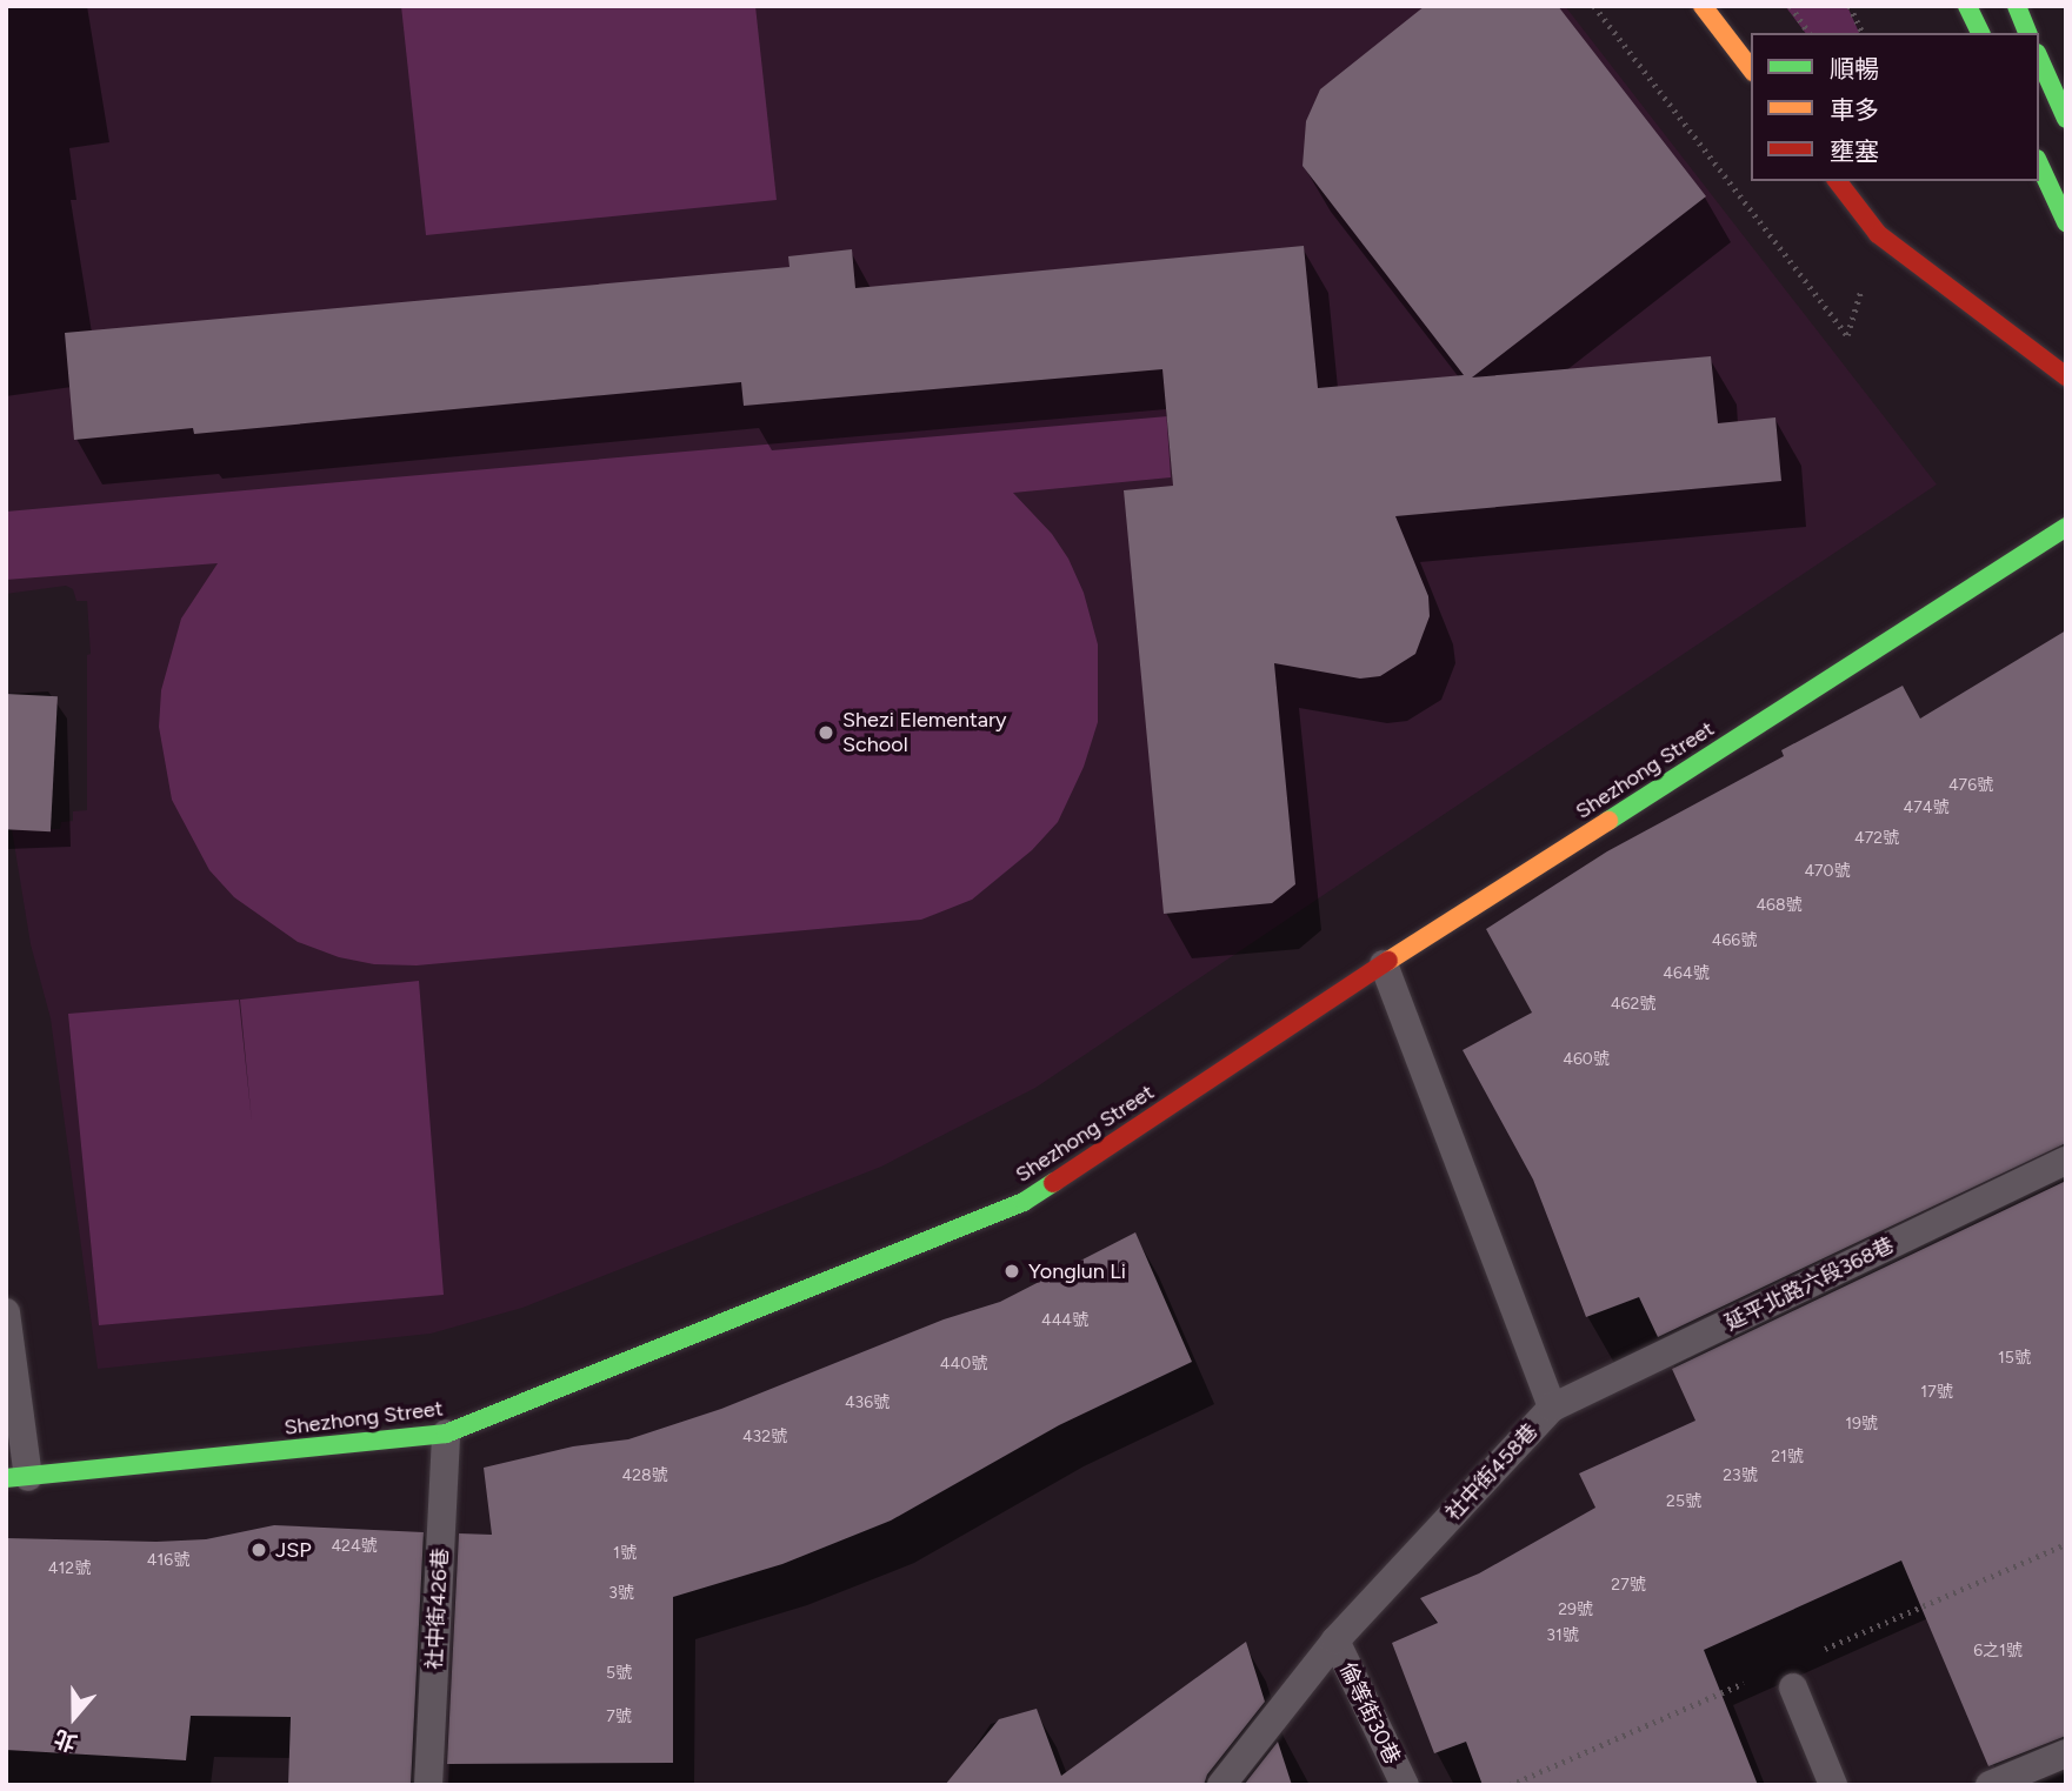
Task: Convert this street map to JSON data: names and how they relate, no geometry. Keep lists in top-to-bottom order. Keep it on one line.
{"streets":{"street":["Shezhong Street"],"lane":["延平北路六段368巷","社中街458巷","社中街426巷","倫等街30巷"]},"crossings":[["Shezhong Street","社中街458巷"],["Shezhong Street","社中街426巷"],["延平北路六段368巷","社中街458巷"],["社中街458巷","倫等街30巷"]],"places":["Shezi Elementary School","Yonglun Li","JSP"],"house_numbers":["476號","474號","472號","470號","468號","466號","464號","462號","460號","444號","15號","440號","17號","436號","19號","432號","21號","428號","23號","25號","424號","1號","416號","412號","27號","3號","29號","31號","6之1號","5號","7號"],"legend":["順暢","車多","壅塞"],"north":"bottom"}
